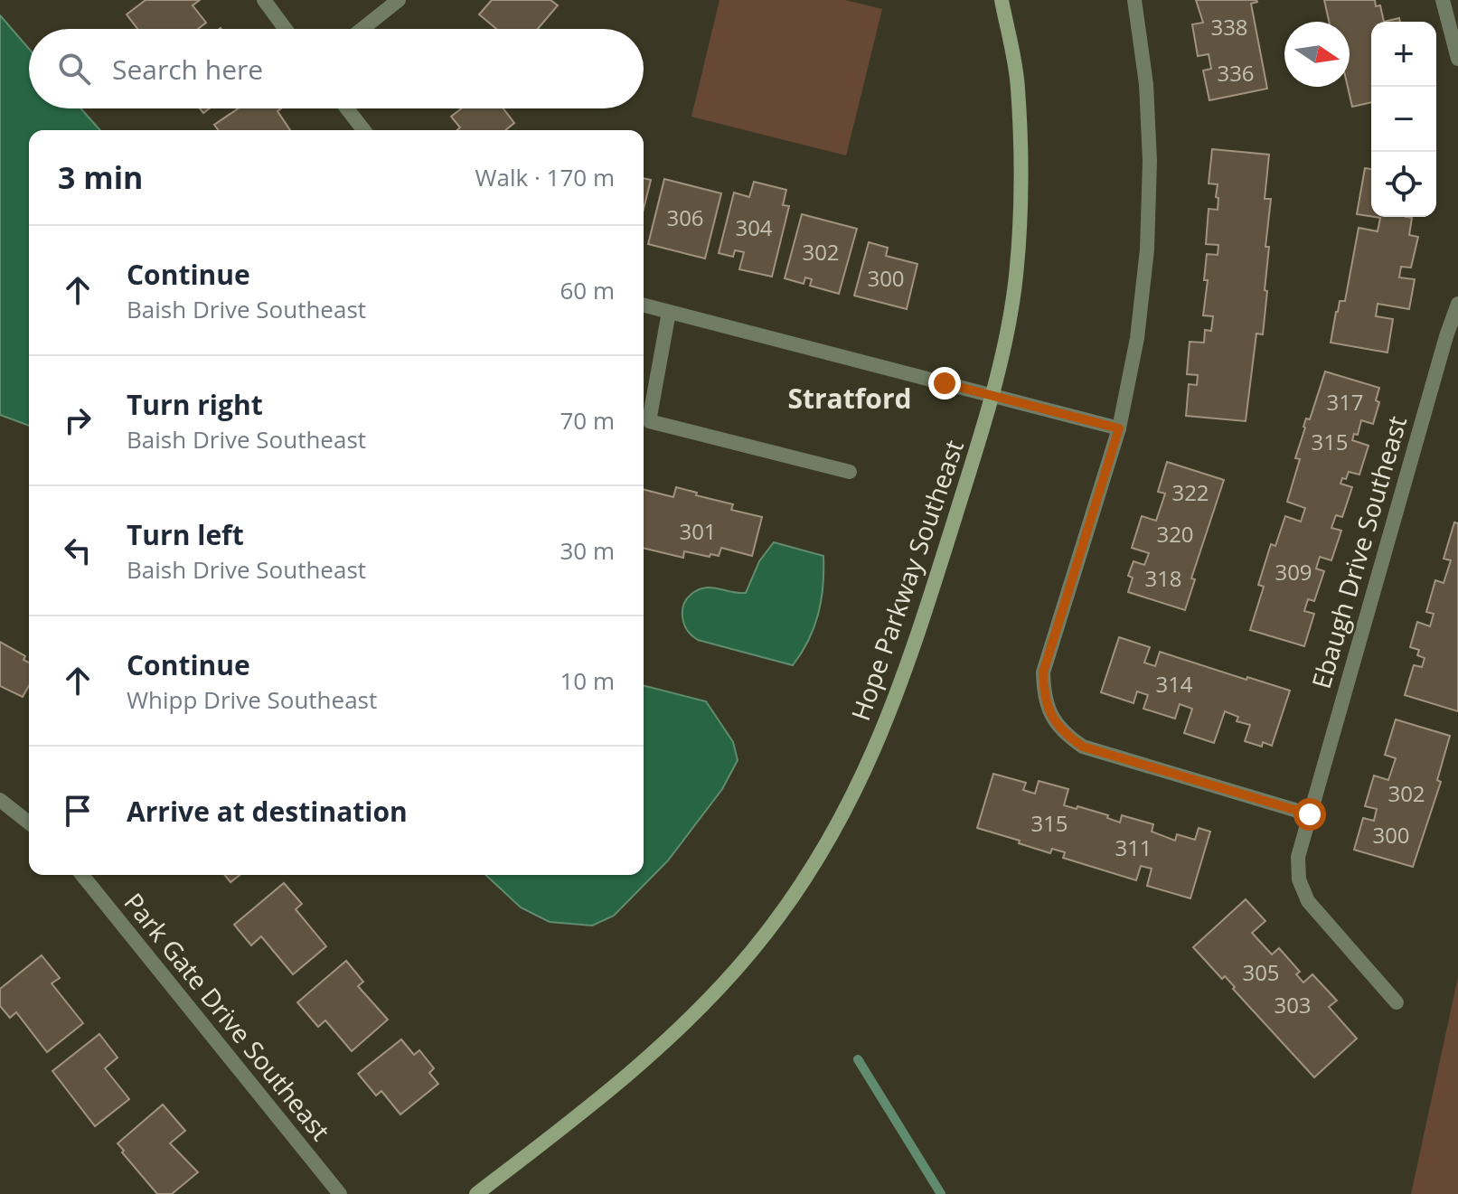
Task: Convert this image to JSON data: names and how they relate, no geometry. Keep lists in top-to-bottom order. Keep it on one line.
{"streets":{"street":["Ebaugh Drive Southeast","Hope Parkway Southeast","Park Gate Drive Southeast"]},"districts":["Stratford"],"house_numbers":["338","336","306","304","302","300","317","315","322","301","320","309","318","314","302","315","300","311","305","303"],"north":"right","page":{"map_buttons":["+","−"],"search":"Search here","heading":["3 min","Walk · 170 m"],"list":[["Continue","Baish Drive Southeast","60 m"],["Turn right","Baish Drive Southeast","70 m"],["Turn left","Baish Drive Southeast","30 m"],["Continue","Whipp Drive Southeast","10 m"],"Arrive at destination"]}}
